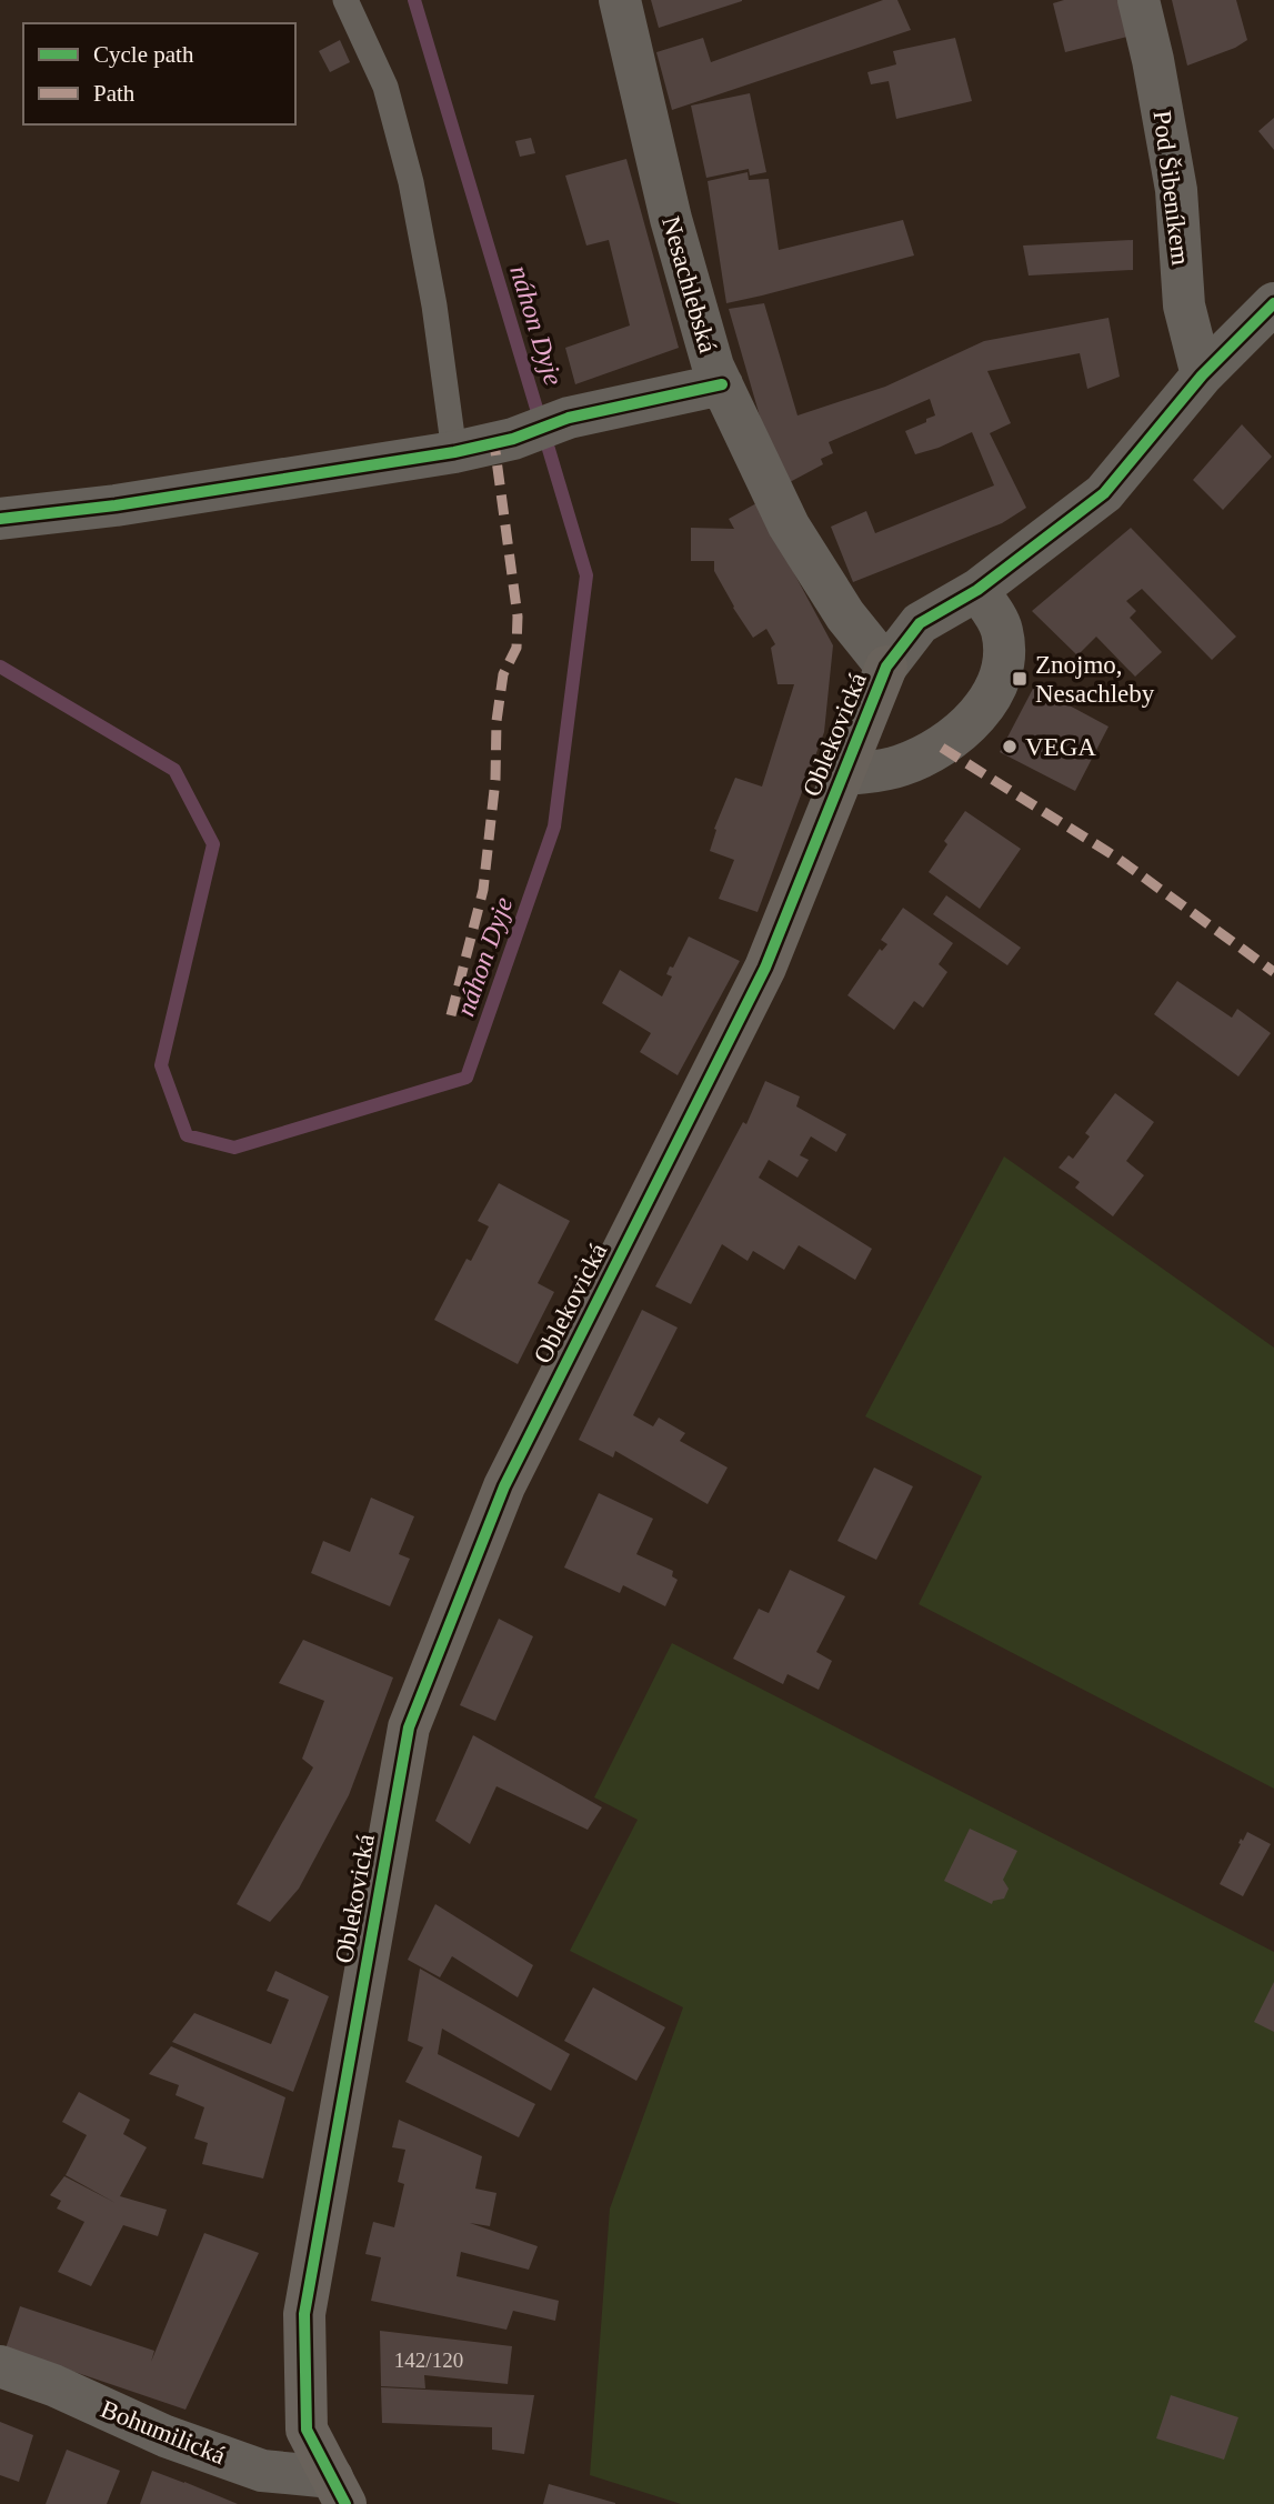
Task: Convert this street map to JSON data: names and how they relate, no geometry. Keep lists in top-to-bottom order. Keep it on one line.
{"streets":{"street":["Pod Šibeníkem","Nesachlebská","Oblekovická","Bohumilická"]},"crossings":[["Pod Šibeníkem","Oblekovická"],["Nesachlebská","Oblekovická"],["Oblekovická","Bohumilická"]],"water":["náhon Dyje"],"places":{"transit":["Znojmo, Nesachleby"],"other":["VEGA"]},"house_numbers":["142/120"],"legend":["Cycle path","Path"]}
